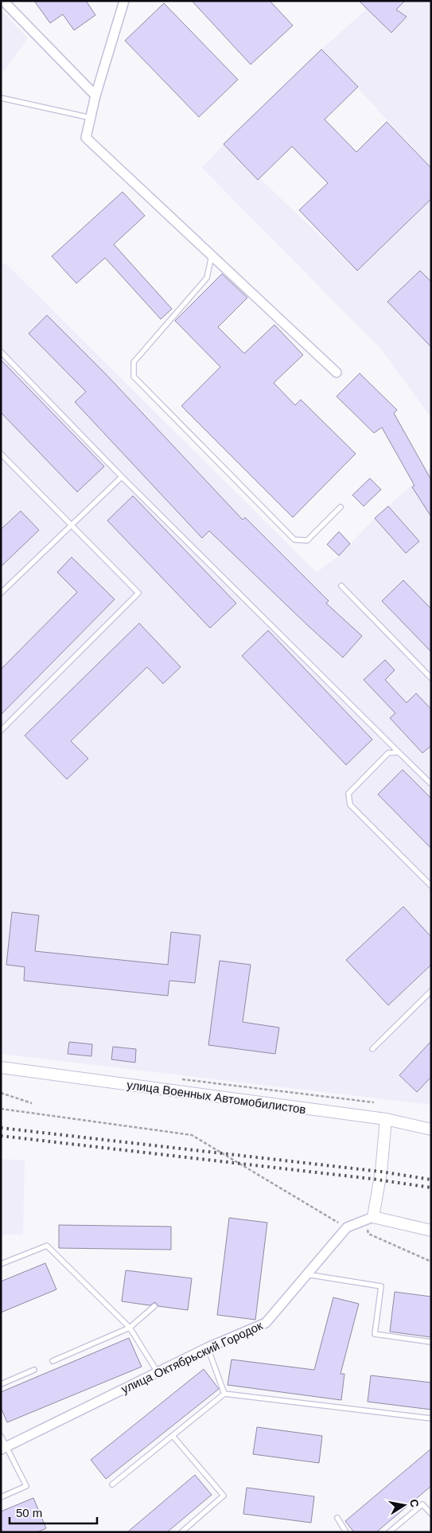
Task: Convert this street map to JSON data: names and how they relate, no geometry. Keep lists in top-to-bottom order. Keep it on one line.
{"streets":{"street":["улица Военных Автомобилистов","улица Октябрьский Городок"]},"scale_bar":"50 m","north":"right"}
